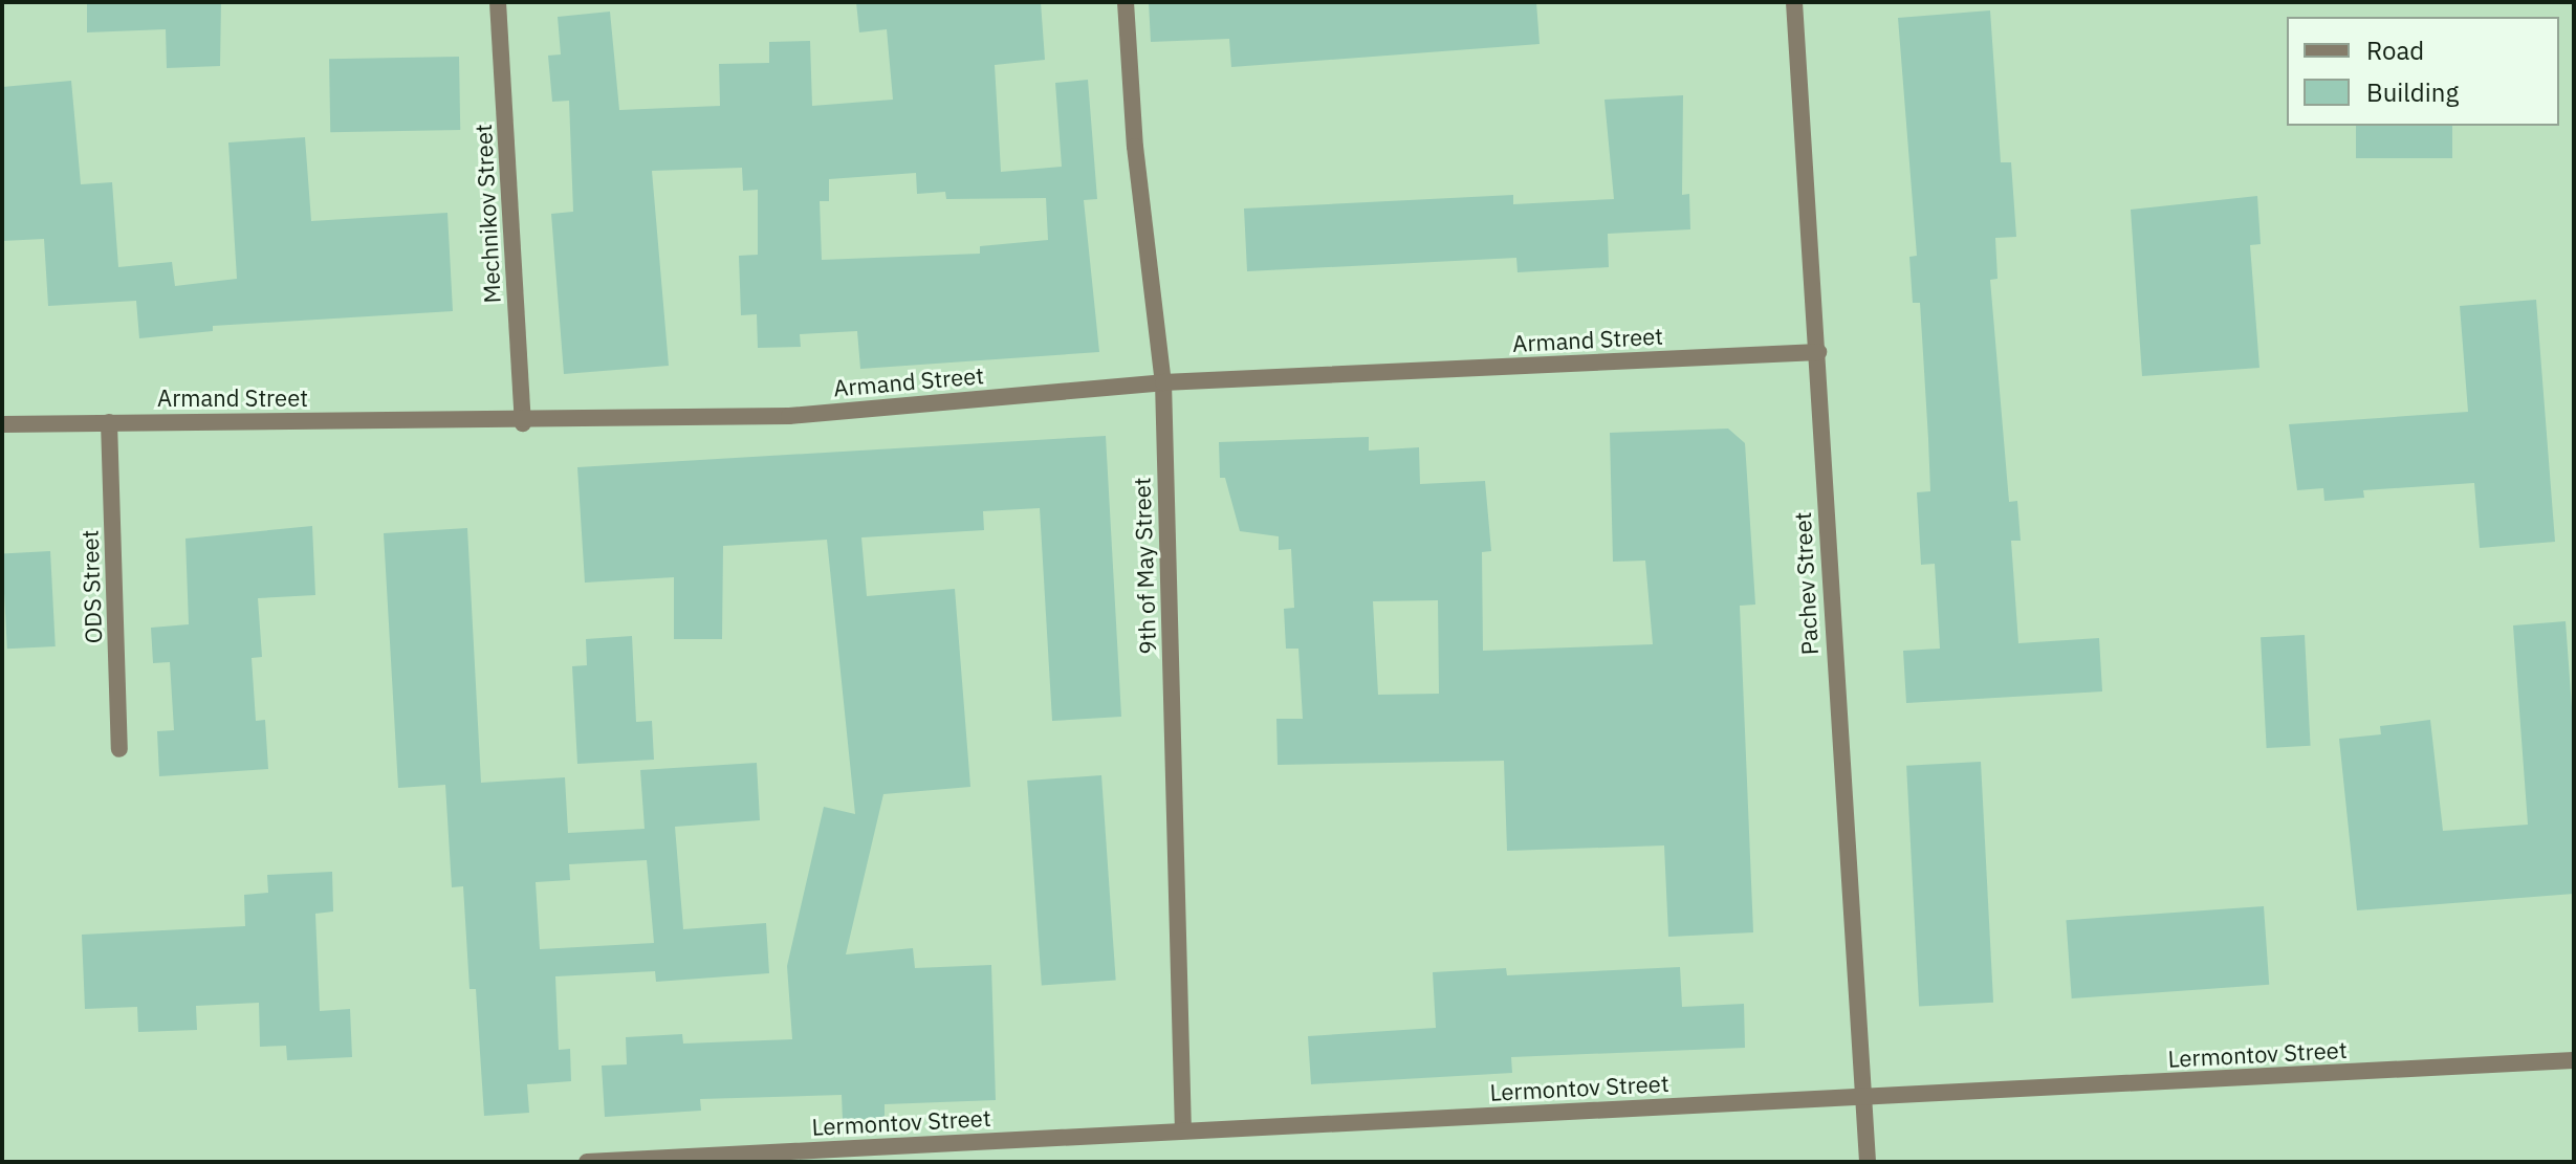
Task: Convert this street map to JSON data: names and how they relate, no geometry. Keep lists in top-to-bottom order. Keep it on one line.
{"streets":{"street":["Mechnikov Street","Armand Street","9th of May Street","Pachev Street","ODS Street","Lermontov Street"]},"crossings":[["Mechnikov Street","Armand Street"],["Armand Street","9th of May Street"],["Armand Street","Pachev Street"],["Armand Street","ODS Street"],["9th of May Street","Lermontov Street"],["Pachev Street","Lermontov Street"]],"legend":["Road","Building"]}
